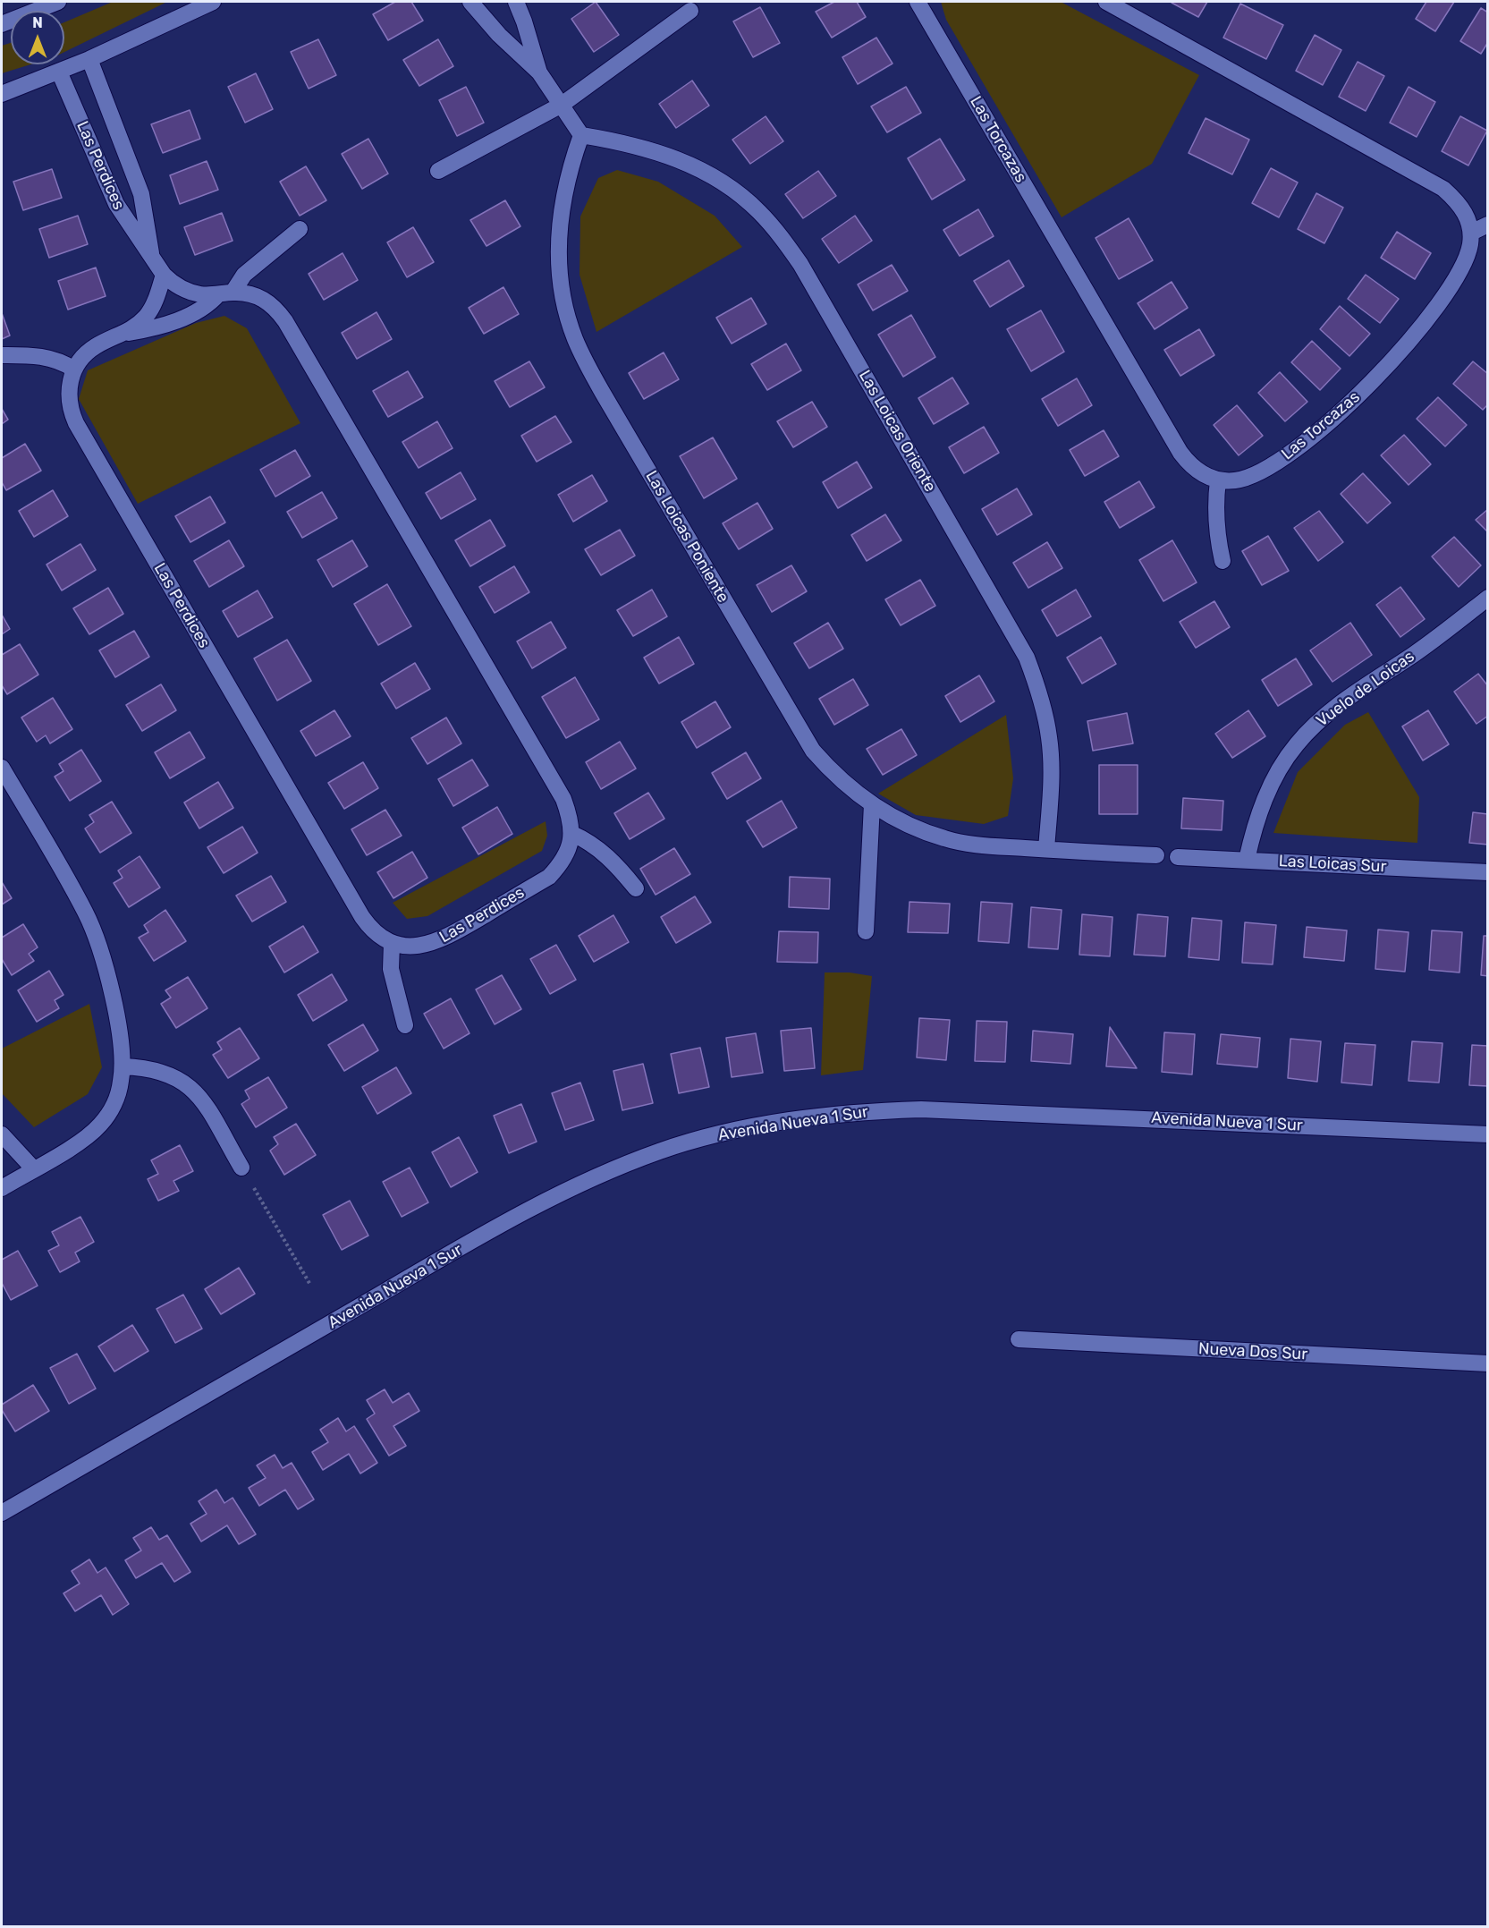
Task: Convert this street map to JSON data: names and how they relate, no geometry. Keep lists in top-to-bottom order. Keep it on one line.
{"streets":{"street":["Las Torcazas","Las Perdices","Las Loicas Oriente","Las Loicas Poniente","Vuelo de Loicas","Las Loicas Sur","Avenida Nueva 1 Sur","Nueva Dos Sur"]},"crossings":[["Las Loicas Oriente","Las Loicas Poniente"],["Vuelo de Loicas","Las Loicas Sur"]],"north":"top"}
